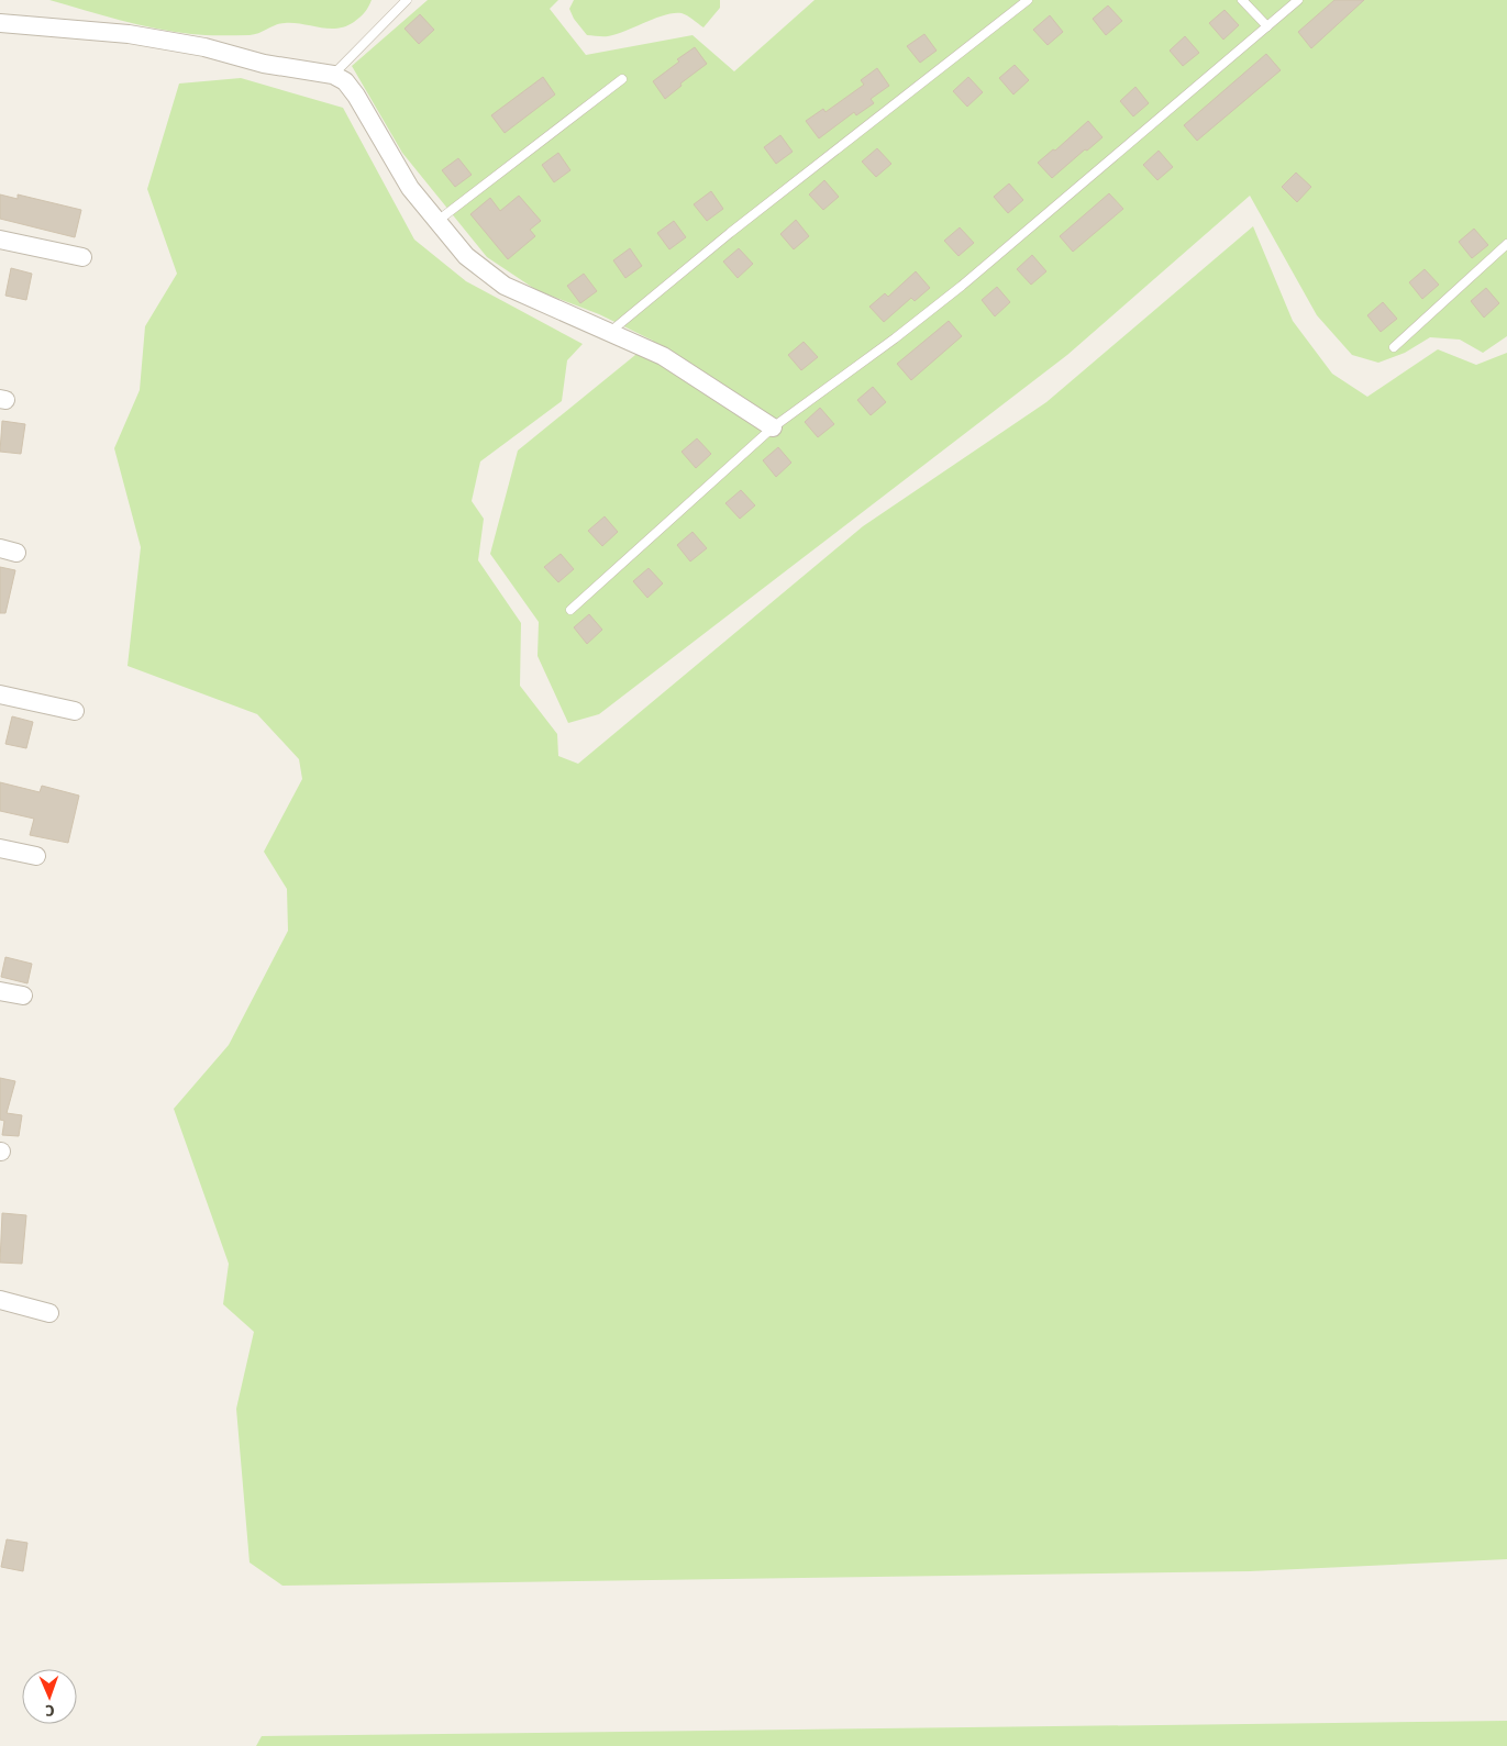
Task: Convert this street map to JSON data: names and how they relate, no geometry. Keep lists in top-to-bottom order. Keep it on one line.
{"north":"bottom"}
